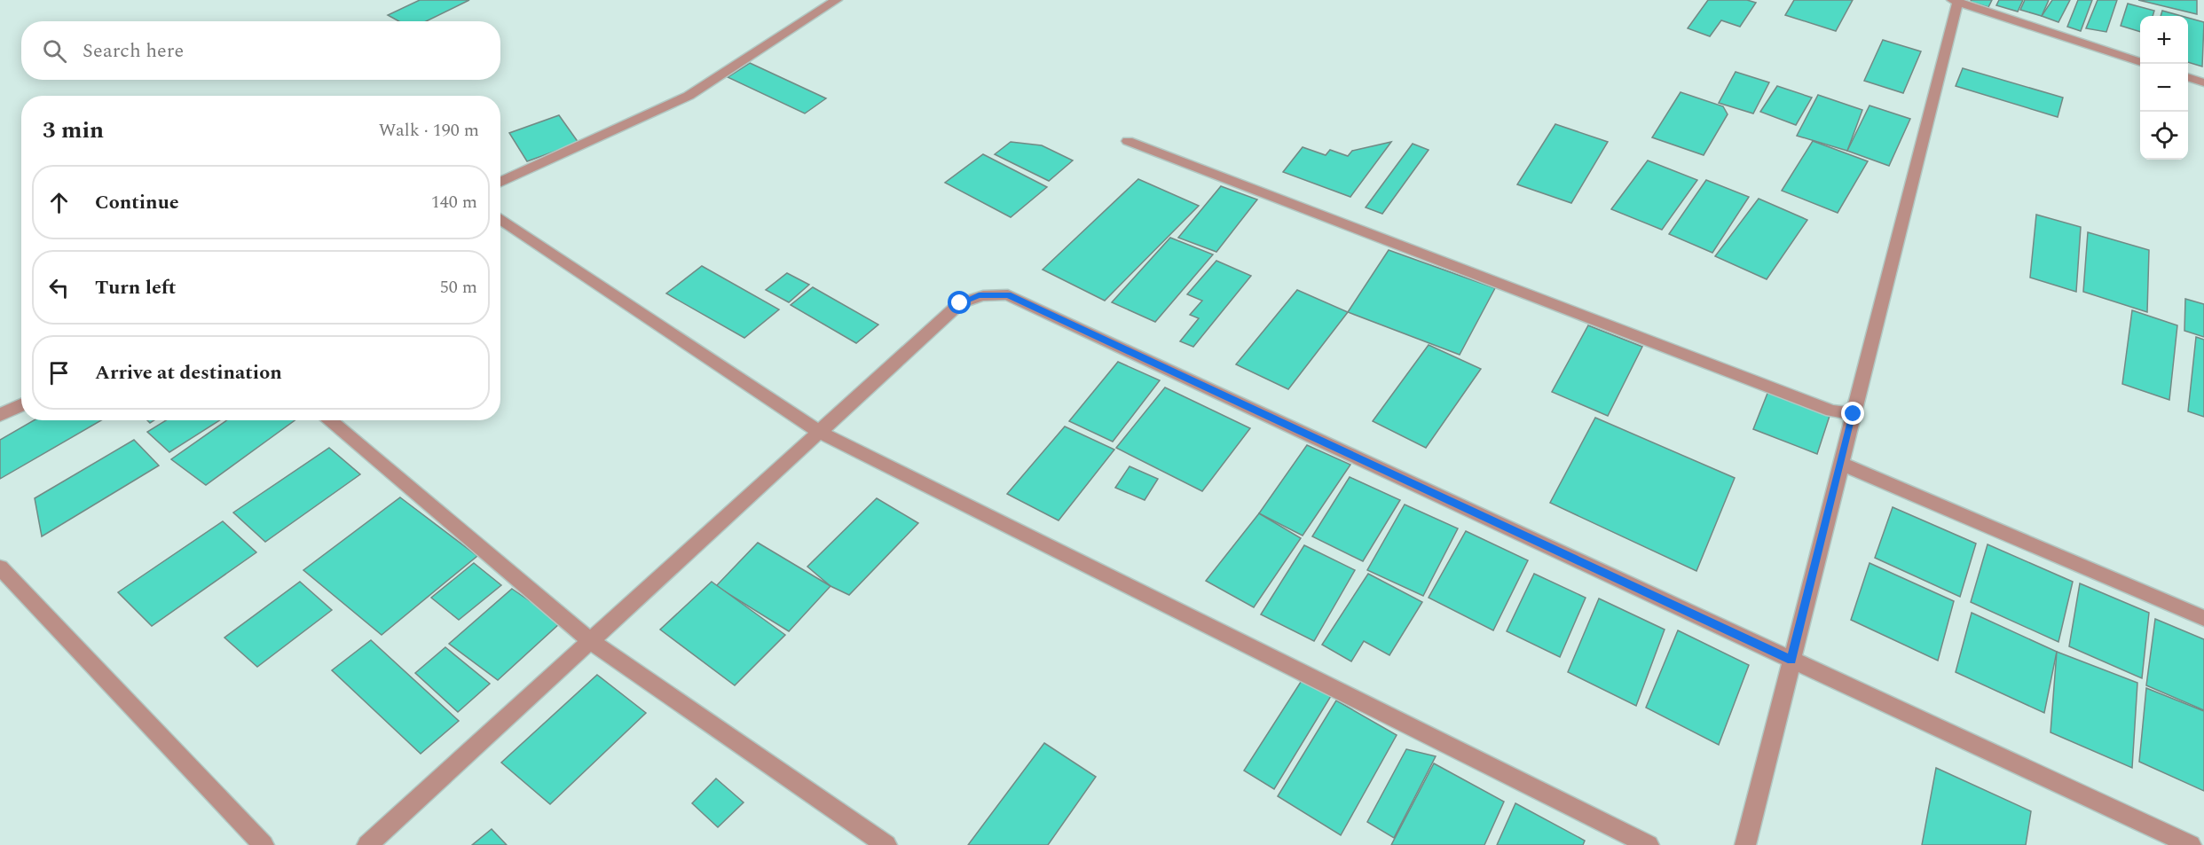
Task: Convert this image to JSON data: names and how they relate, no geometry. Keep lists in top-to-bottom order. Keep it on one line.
{"page":{"map_buttons":["+","−"],"search":"Search here","heading":["3 min","Walk · 190 m"],"list":[["Continue","140 m"],["Turn left","50 m"],"Arrive at destination"]}}
